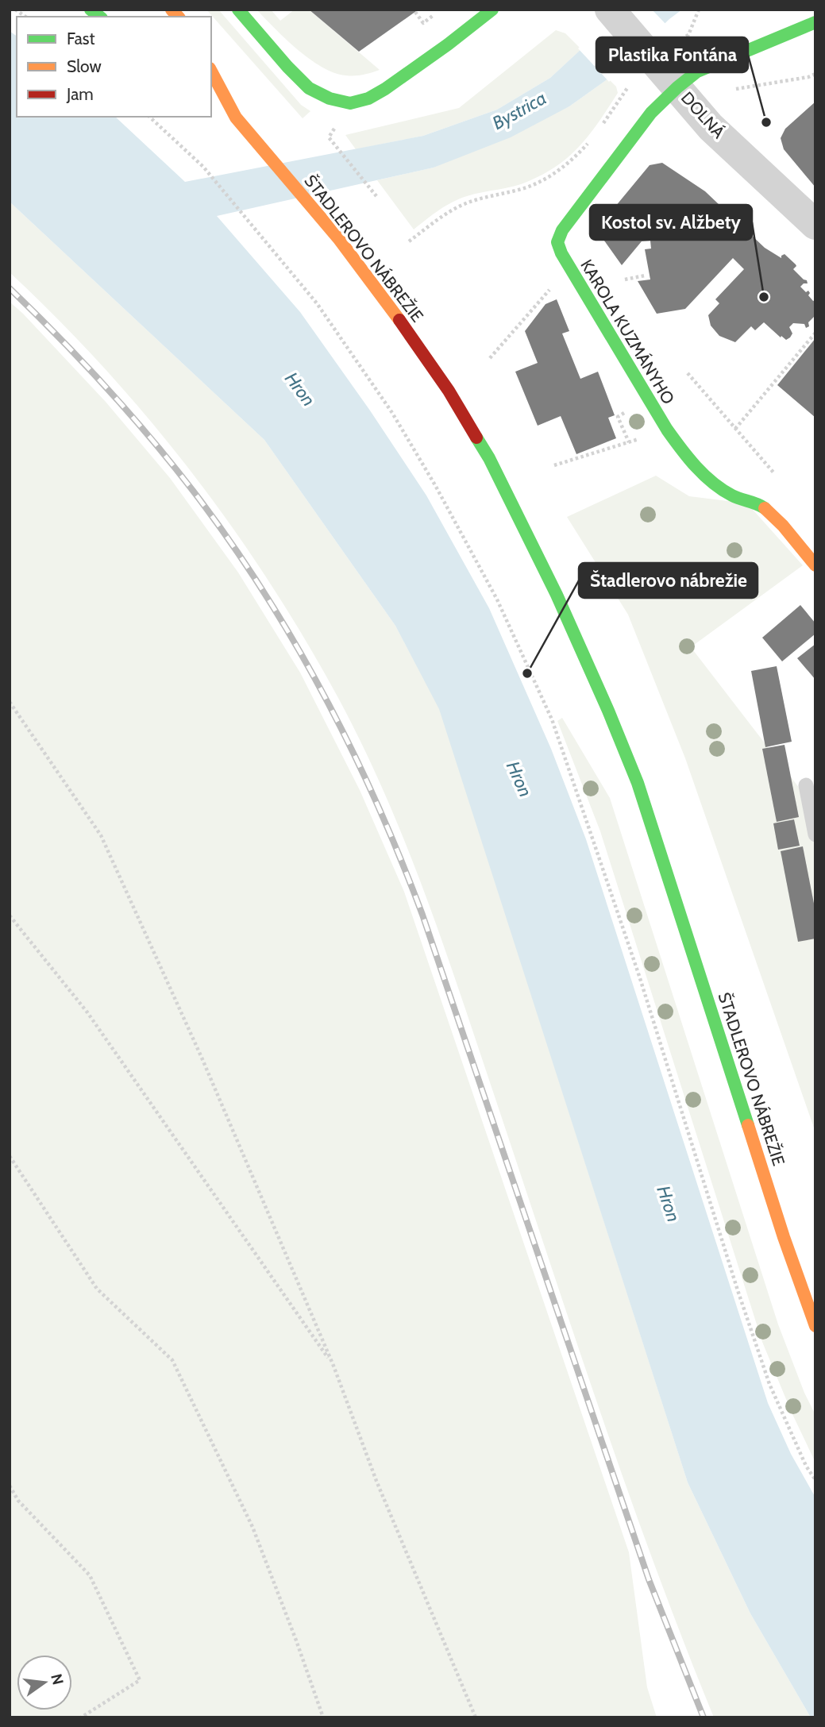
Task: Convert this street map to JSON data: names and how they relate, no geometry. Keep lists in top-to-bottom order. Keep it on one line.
{"streets":{"main road":["DOLNÁ","ŠTADLEROVO NÁBREŽIE","KAROLA KUZMÁNYHO"]},"crossings":[["DOLNÁ","KAROLA KUZMÁNYHO"]],"water":["Bystrica","Hron"],"places":["Plastika Fontána","Kostol sv. Alžbety","Štadlerovo nábrežie"],"legend":["Fast","Slow","Jam"],"north":"right"}
